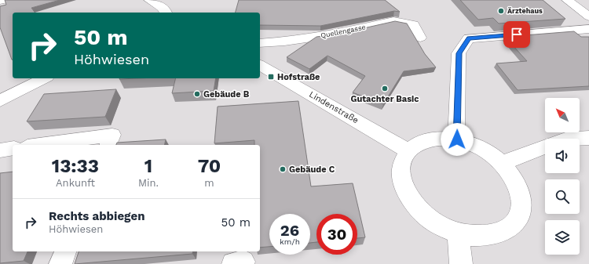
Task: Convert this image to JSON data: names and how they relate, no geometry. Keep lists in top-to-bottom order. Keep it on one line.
{"streets":{"street":["Quellengasse","Lindenstraße"]},"places":{"other":["Ärztehaus","Gutachter Basic","Gebäude B","Gebäude C"],"transit":["Hofstraße"]},"north":"top left","page":{"turn":["50 m","Höhwiesen"],"eta":["13:33","Ankunft","1","Min.","70","m"],"list":[{"name":"Rechts abbiegen","note":"Höhwiesen","value":"50 m"}],"speed":"26 km/h","limit":"30"}}
